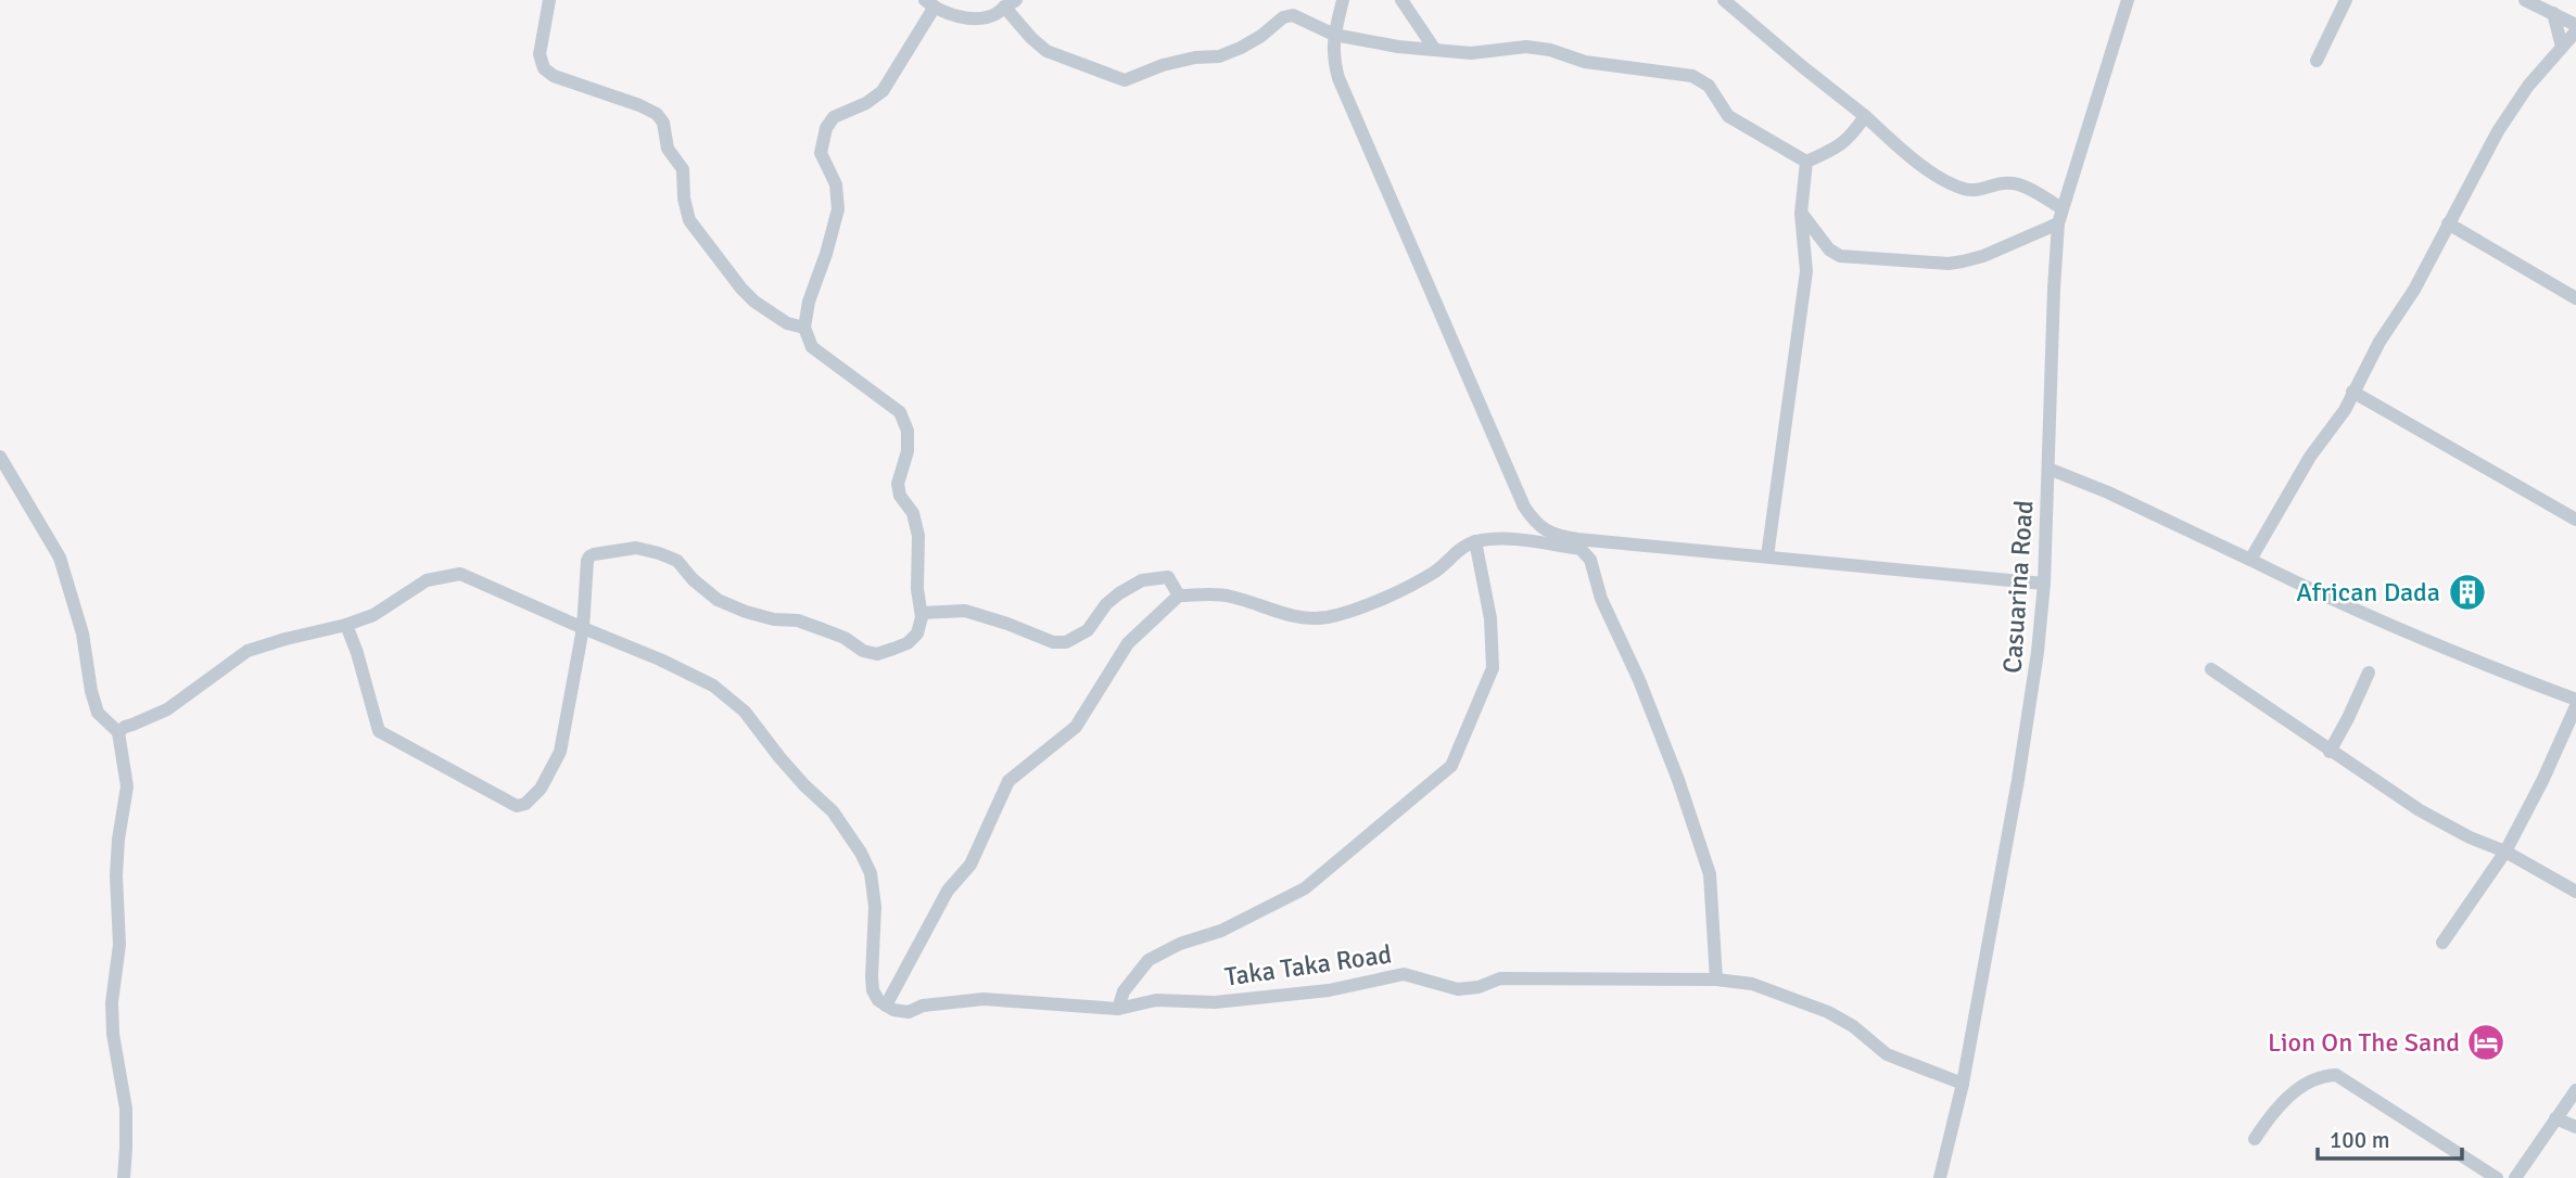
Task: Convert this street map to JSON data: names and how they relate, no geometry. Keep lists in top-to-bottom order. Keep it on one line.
{"streets":{"street":["Casuarina Road","Taka Taka Road"]},"crossings":[["Casuarina Road","Taka Taka Road"]],"places":{"building":["African Dada"],"hotel":["Lion On The Sand"]},"scale_bar":"100 m"}
